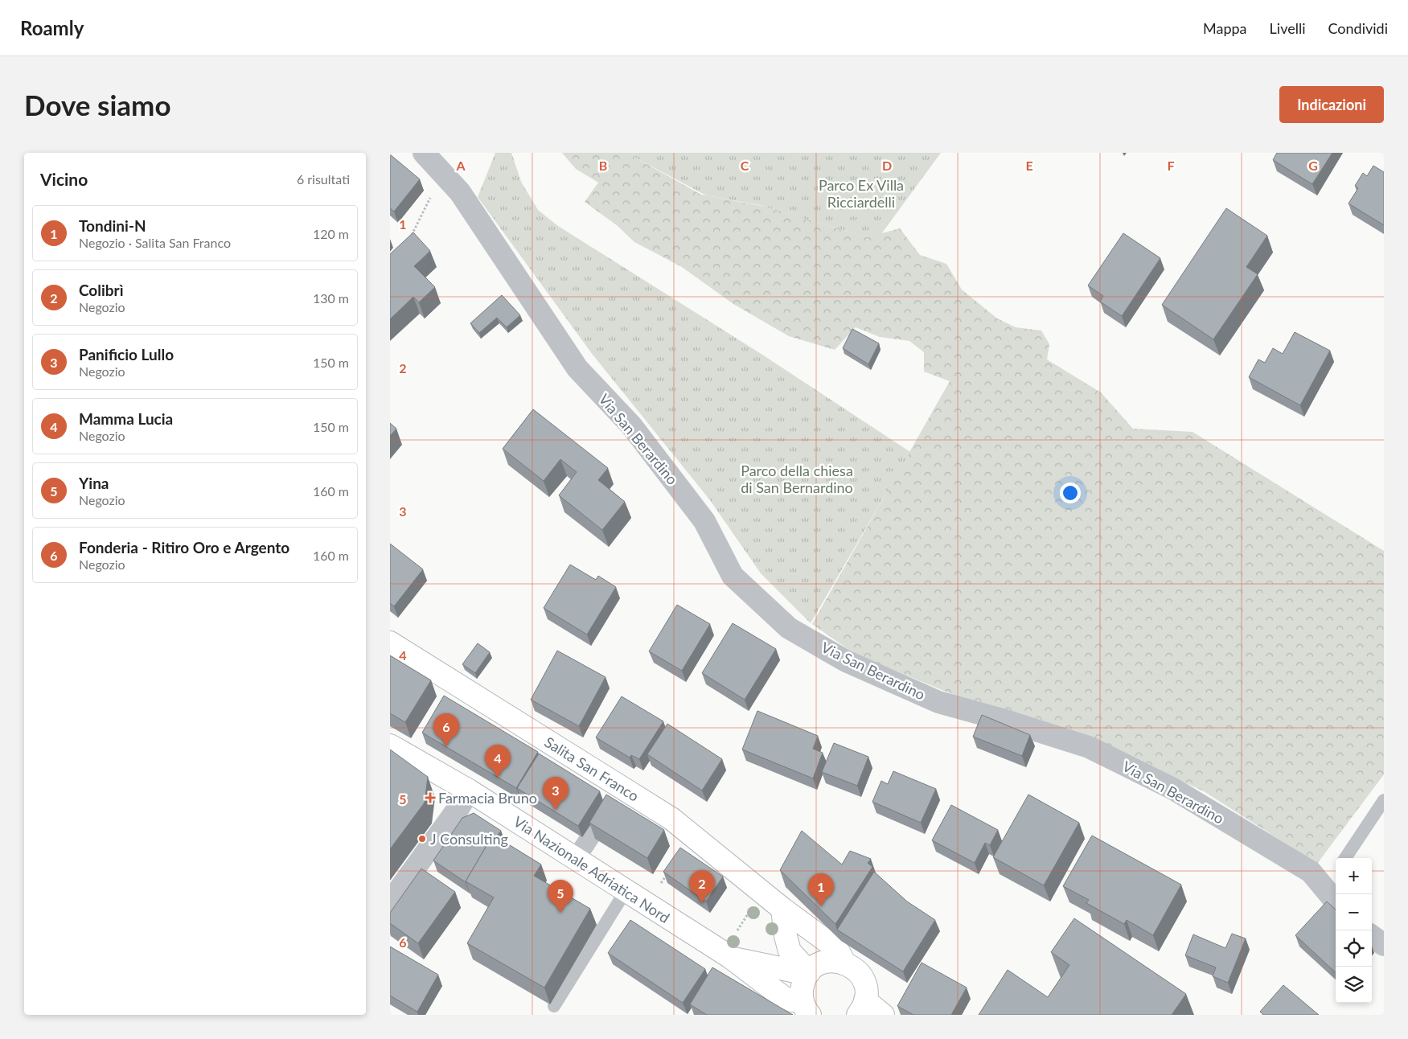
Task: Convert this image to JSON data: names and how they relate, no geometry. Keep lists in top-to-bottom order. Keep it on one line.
{"streets":{"main road":["Salita San Franco","Via Nazionale Adriatica Nord"],"street":["Via San Berardino"]},"parks":["Parco Ex Villa Ricciardelli","Parco della chiesa di San Bernardino"],"places":{"health":["Farmacia Bruno"],"other":["J Consulting"]},"page":{"header":"Roamly","nav":["Mappa","Livelli","Condividi"],"buttons":"Indicazioni","title":"Dove siamo","heading":["Vicino","6 risultati"],"list":[{"mark":"1","name":"Tondini-N","note":"Negozio · Salita San Franco","value":"120 m"},{"mark":"2","name":"Colibrì","note":"Negozio","value":"130 m"},{"mark":"3","name":"Panificio Lullo","note":"Negozio","value":"150 m"},{"mark":"4","name":"Mamma Lucia","note":"Negozio","value":"150 m"},{"mark":"5","name":"Yina","note":"Negozio","value":"160 m"},{"mark":"6","name":"Fonderia - Ritiro Oro e Argento","note":"Negozio","value":"160 m"}],"pins":["6","4","3","2","1","5"],"map_buttons":["+","−"]},"grid":{"columns":["A","B","C","D","E","F","G"],"rows":["1","2","3","4","5","6"]}}
